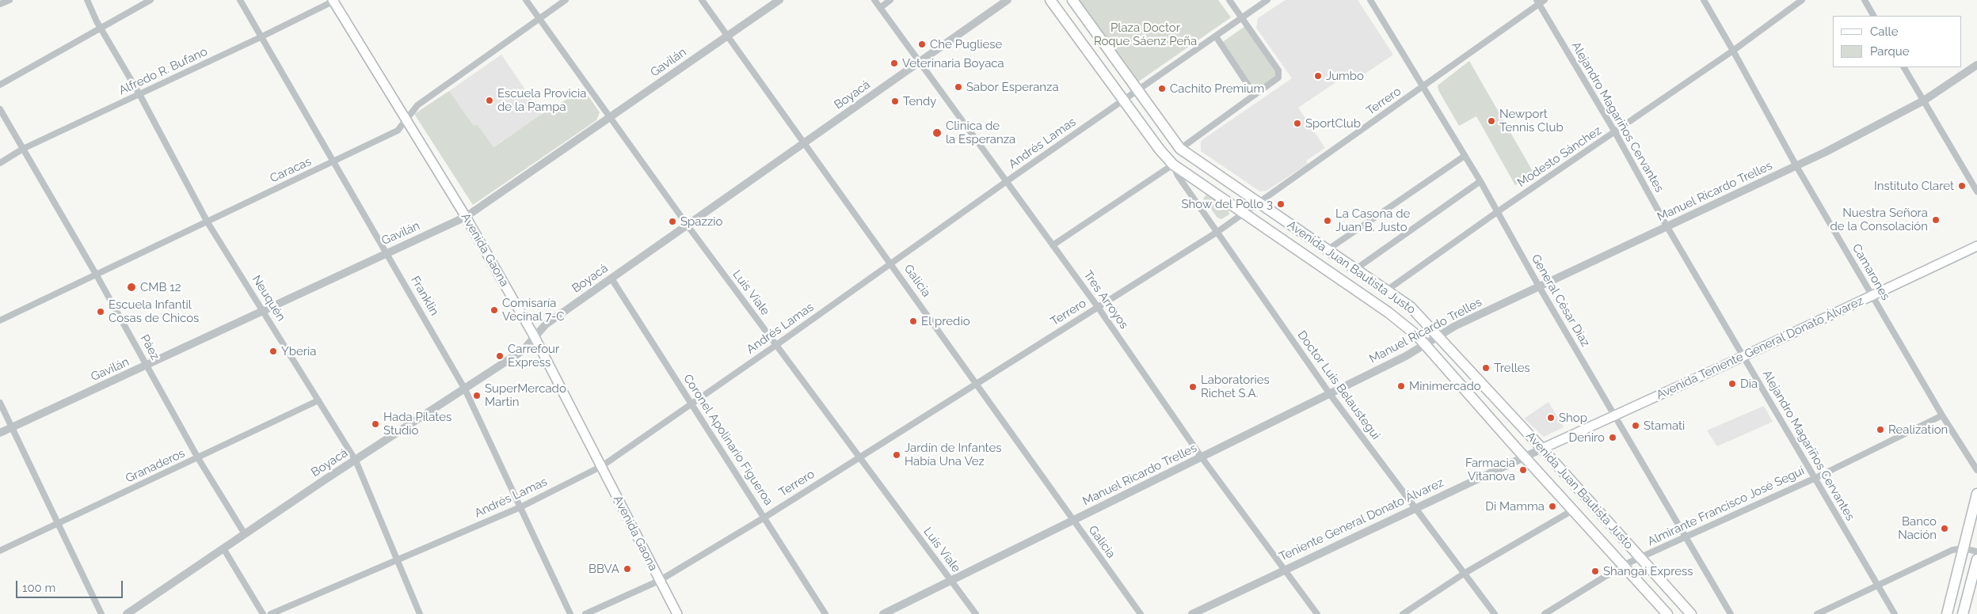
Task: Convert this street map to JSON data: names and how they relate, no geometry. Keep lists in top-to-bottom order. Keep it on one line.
{"streets":{"main road":["Avenida Gaona","Avenida Juan Bautista Justo","Avenida Teniente General Donato Álvarez"],"street":["Gavilán","Alfredo R. Bufano","Boyacá","Terrero","Alejandro Magariños Cervantes","Andrés Lamas","Modesto Sánchez","Caracas","Manuel Ricardo Trelles","Camarones","Galicia","Luis Viale","Franklin","Neuquén","Tres Arroyos","General César Díaz","Páez","Doctor Luis Belaustegui","Coronel Apolinario Figueroa","Granaderos","Almirante Francisco José Seguí","Teniente General Donato Álvarez"]},"crossings":[["Gavilán","Avenida Gaona"],["Gavilán","Galicia"],["Gavilán","Luis Viale"],["Gavilán","Franklin"],["Gavilán","Neuquén"],["Gavilán","Páez"],["Alfredo R. Bufano","Avenida Gaona"],["Alfredo R. Bufano","Franklin"],["Alfredo R. Bufano","Neuquén"],["Alfredo R. Bufano","Páez"],["Boyacá","Avenida Gaona"],["Boyacá","Galicia"],["Boyacá","Luis Viale"],["Boyacá","Franklin"],["Boyacá","Neuquén"],["Boyacá","Tres Arroyos"],["Boyacá","Páez"],["Boyacá","Coronel Apolinario Figueroa"],["Terrero","Alejandro Magariños Cervantes"],["Terrero","Avenida Gaona"],["Terrero","Avenida Juan Bautista Justo"],["Terrero","Galicia"],["Terrero","Luis Viale"],["Terrero","Tres Arroyos"],["Terrero","General César Díaz"],["Terrero","Doctor Luis Belaustegui"],["Terrero","Coronel Apolinario Figueroa"],["Alejandro Magariños Cervantes","Modesto Sánchez"],["Alejandro Magariños Cervantes","Manuel Ricardo Trelles"],["Alejandro Magariños Cervantes","Avenida Teniente General Donato Álvarez"],["Alejandro Magariños Cervantes","Almirante Francisco José Seguí"],["Andrés Lamas","Avenida Gaona"],["Andrés Lamas","Avenida Juan Bautista Justo"],["Andrés Lamas","Galicia"],["Andrés Lamas","Luis Viale"],["Andrés Lamas","Franklin"],["Andrés Lamas","Neuquén"],["Andrés Lamas","Tres Arroyos"],["Andrés Lamas","Coronel Apolinario Figueroa"],["Modesto Sánchez","Avenida Juan Bautista Justo"],["Modesto Sánchez","Camarones"],["Modesto Sánchez","General César Díaz"],["Caracas","Avenida Gaona"],["Caracas","Luis Viale"],["Caracas","Franklin"],["Caracas","Neuquén"],["Caracas","Páez"],["Manuel Ricardo Trelles","Avenida Juan Bautista Justo"],["Manuel Ricardo Trelles","Camarones"],["Manuel Ricardo Trelles","Galicia"],["Manuel Ricardo Trelles","Luis Viale"],["Manuel Ricardo Trelles","Tres Arroyos"],["Manuel Ricardo Trelles","General César Díaz"],["Manuel Ricardo Trelles","Doctor Luis Belaustegui"],["Avenida Juan Bautista Justo","Avenida Teniente General Donato Álvarez"],["Avenida Juan Bautista Justo","Doctor Luis Belaustegui"],["Avenida Juan Bautista Justo","Almirante Francisco José Seguí"],["Avenida Juan Bautista Justo","Teniente General Donato Álvarez"],["Camarones","Avenida Teniente General Donato Álvarez"],["Camarones","Almirante Francisco José Seguí"],["Neuquén","Granaderos"],["Tres Arroyos","Teniente General Donato Álvarez"],["General César Díaz","Avenida Teniente General Donato Álvarez"],["General César Díaz","Almirante Francisco José Seguí"],["Páez","Granaderos"],["Avenida Teniente General Donato Álvarez","Teniente General Donato Álvarez"],["Doctor Luis Belaustegui","Teniente General Donato Álvarez"]],"parks":["Plaza Doctor Roque Sáenz Peña"],"places":["Che Pugliese","Veterinaria Boyaca","Jumbo","Sabor Esperanza","Cachito Premium","Escuela Provicia de la Pampa","Tendy","Newport Tennis Club","SportClub","Clinica de la Esperanza","Instituto Claret","Show del Pollo 3","Nuestra Señora de la Consolación","La Casona de Juan B. Justo","Spazzio","CMB 12","Comisaría Vecinal 7-C","Escuela Infantil Cosas de Chicos","El predio","Yberia","Carrefour Express","Trelles","Dia","Minimercado","Laboratories Richet S.A.","SuperMercado Martin","Shop","Hada Pilates Studio","Stamati","Realization","Deniro","Jardín de Infantes Había Una Vez","Farmacia Vitanova","Di Mamma","Banco Nación","BBVA","Shangai Express"],"legend":["Calle","Parque"],"scale_bar":"100 m"}
